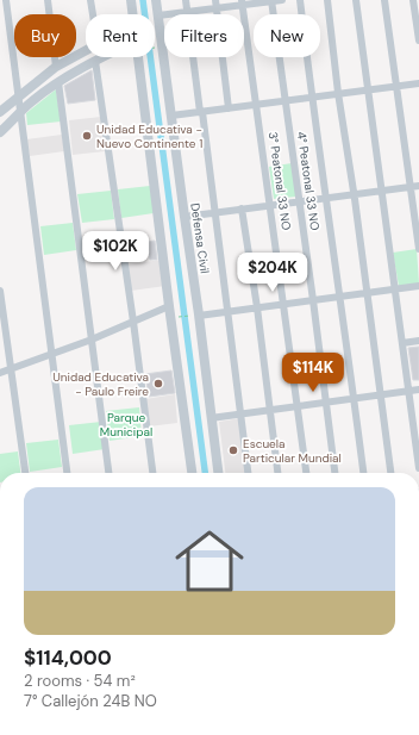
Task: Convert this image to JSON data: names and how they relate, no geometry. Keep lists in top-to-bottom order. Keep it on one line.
{"streets":{"street":["3° Peatonal 33 NO","4° Peatonal 33 NO","Defensa Civil"]},"parks":["Parque Municipal"],"places":["Unidad Educativa - Nuevo Continente 1","Unidad Educativa - Paulo Freire","Escuela Particular Mundial"],"page":{"chip":["Buy","Rent","Filters","New"],"price":["$102K","$204K","$114K"],"list":[{"name":"$114,000","note":"2 rooms · 54 m² · 7° Callejón 24B NO"}]}}
